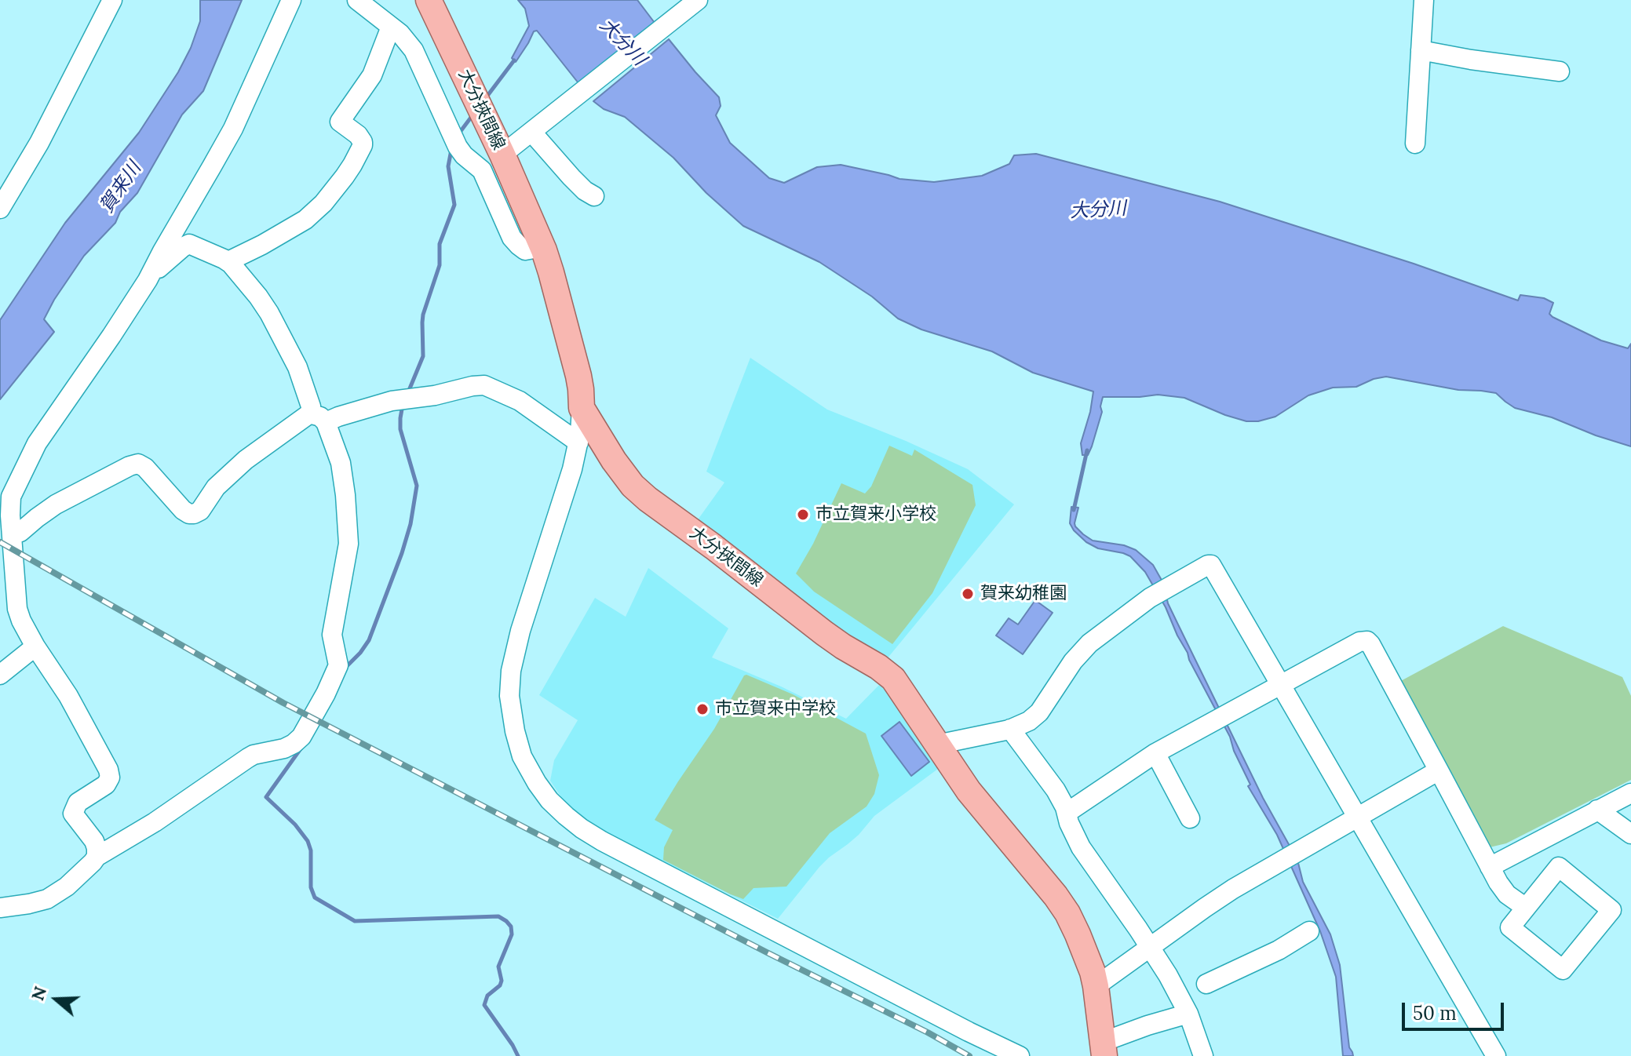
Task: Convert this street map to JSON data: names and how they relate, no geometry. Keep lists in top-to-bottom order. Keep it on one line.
{"streets":{"main road":["大分挾間線"]},"water":["大分川","賀来川"],"places":["市立賀来小学校","賀来幼稚園","市立賀来中学校"],"scale_bar":"50 m","north":"left"}
